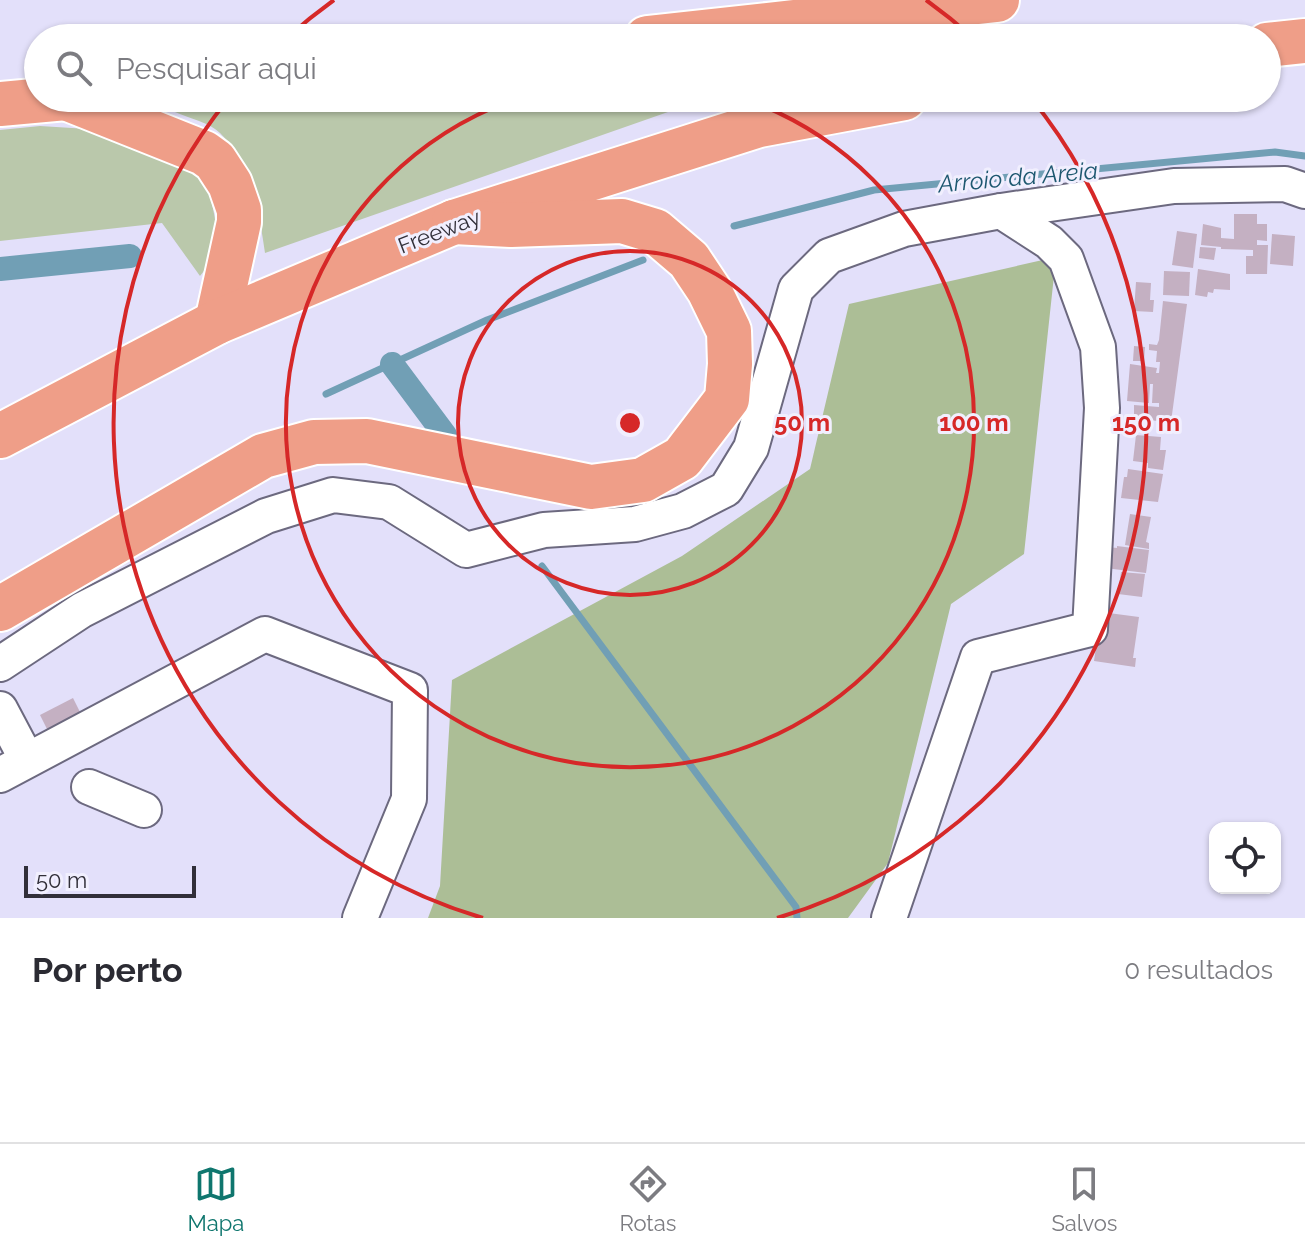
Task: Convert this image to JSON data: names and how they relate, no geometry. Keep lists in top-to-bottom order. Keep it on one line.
{"streets":{"highway":["Freeway"]},"water":["Arroio da Areia"],"scale_bar":"50 m","page":{"search":"Pesquisar aqui","scale":"50 m","heading":["Por perto","0 resultados"],"nav":["Mapa","Rotas","Salvos"]},"rings":["50 m","100 m","150 m"]}
